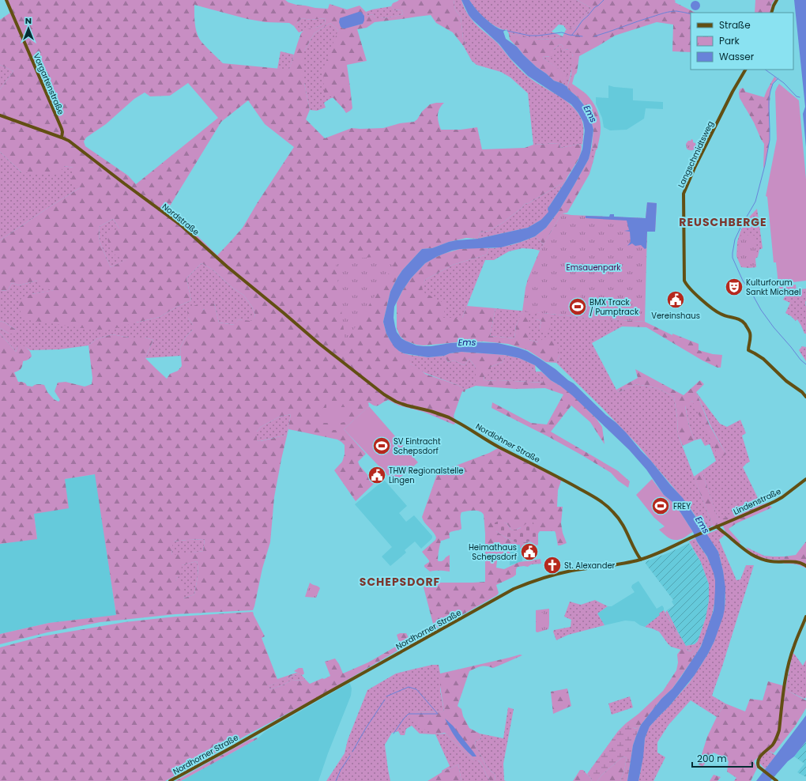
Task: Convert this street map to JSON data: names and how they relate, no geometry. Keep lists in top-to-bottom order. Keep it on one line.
{"streets":{"street":["Vorgartenstraße","Langschmidtsweg","Nordstraße","Nordlohner Straße","Lindenstraße","Nordhorner Straße"]},"crossings":[["Vorgartenstraße","Nordstraße"],["Nordstraße","Nordlohner Straße"],["Nordlohner Straße","Nordhorner Straße"],["Lindenstraße","Nordhorner Straße"]],"districts":["REUSCHBERGE","SCHEPSDORF"],"water":["Ems"],"parks":["Emsauenpark"],"places":{"theatre":["Kulturforum Sankt Michael"],"public building":["Vereinshaus","THW Regionalstelle Lingen","Heimathaus Schepsdorf"],"sports":["BMX Track / Pumptrack","SV Eintracht Schepsdorf","FREY"],"church":["St. Alexander"]},"legend":["Straße","Park","Wasser"],"scale_bar":"200 m","north":"top"}
